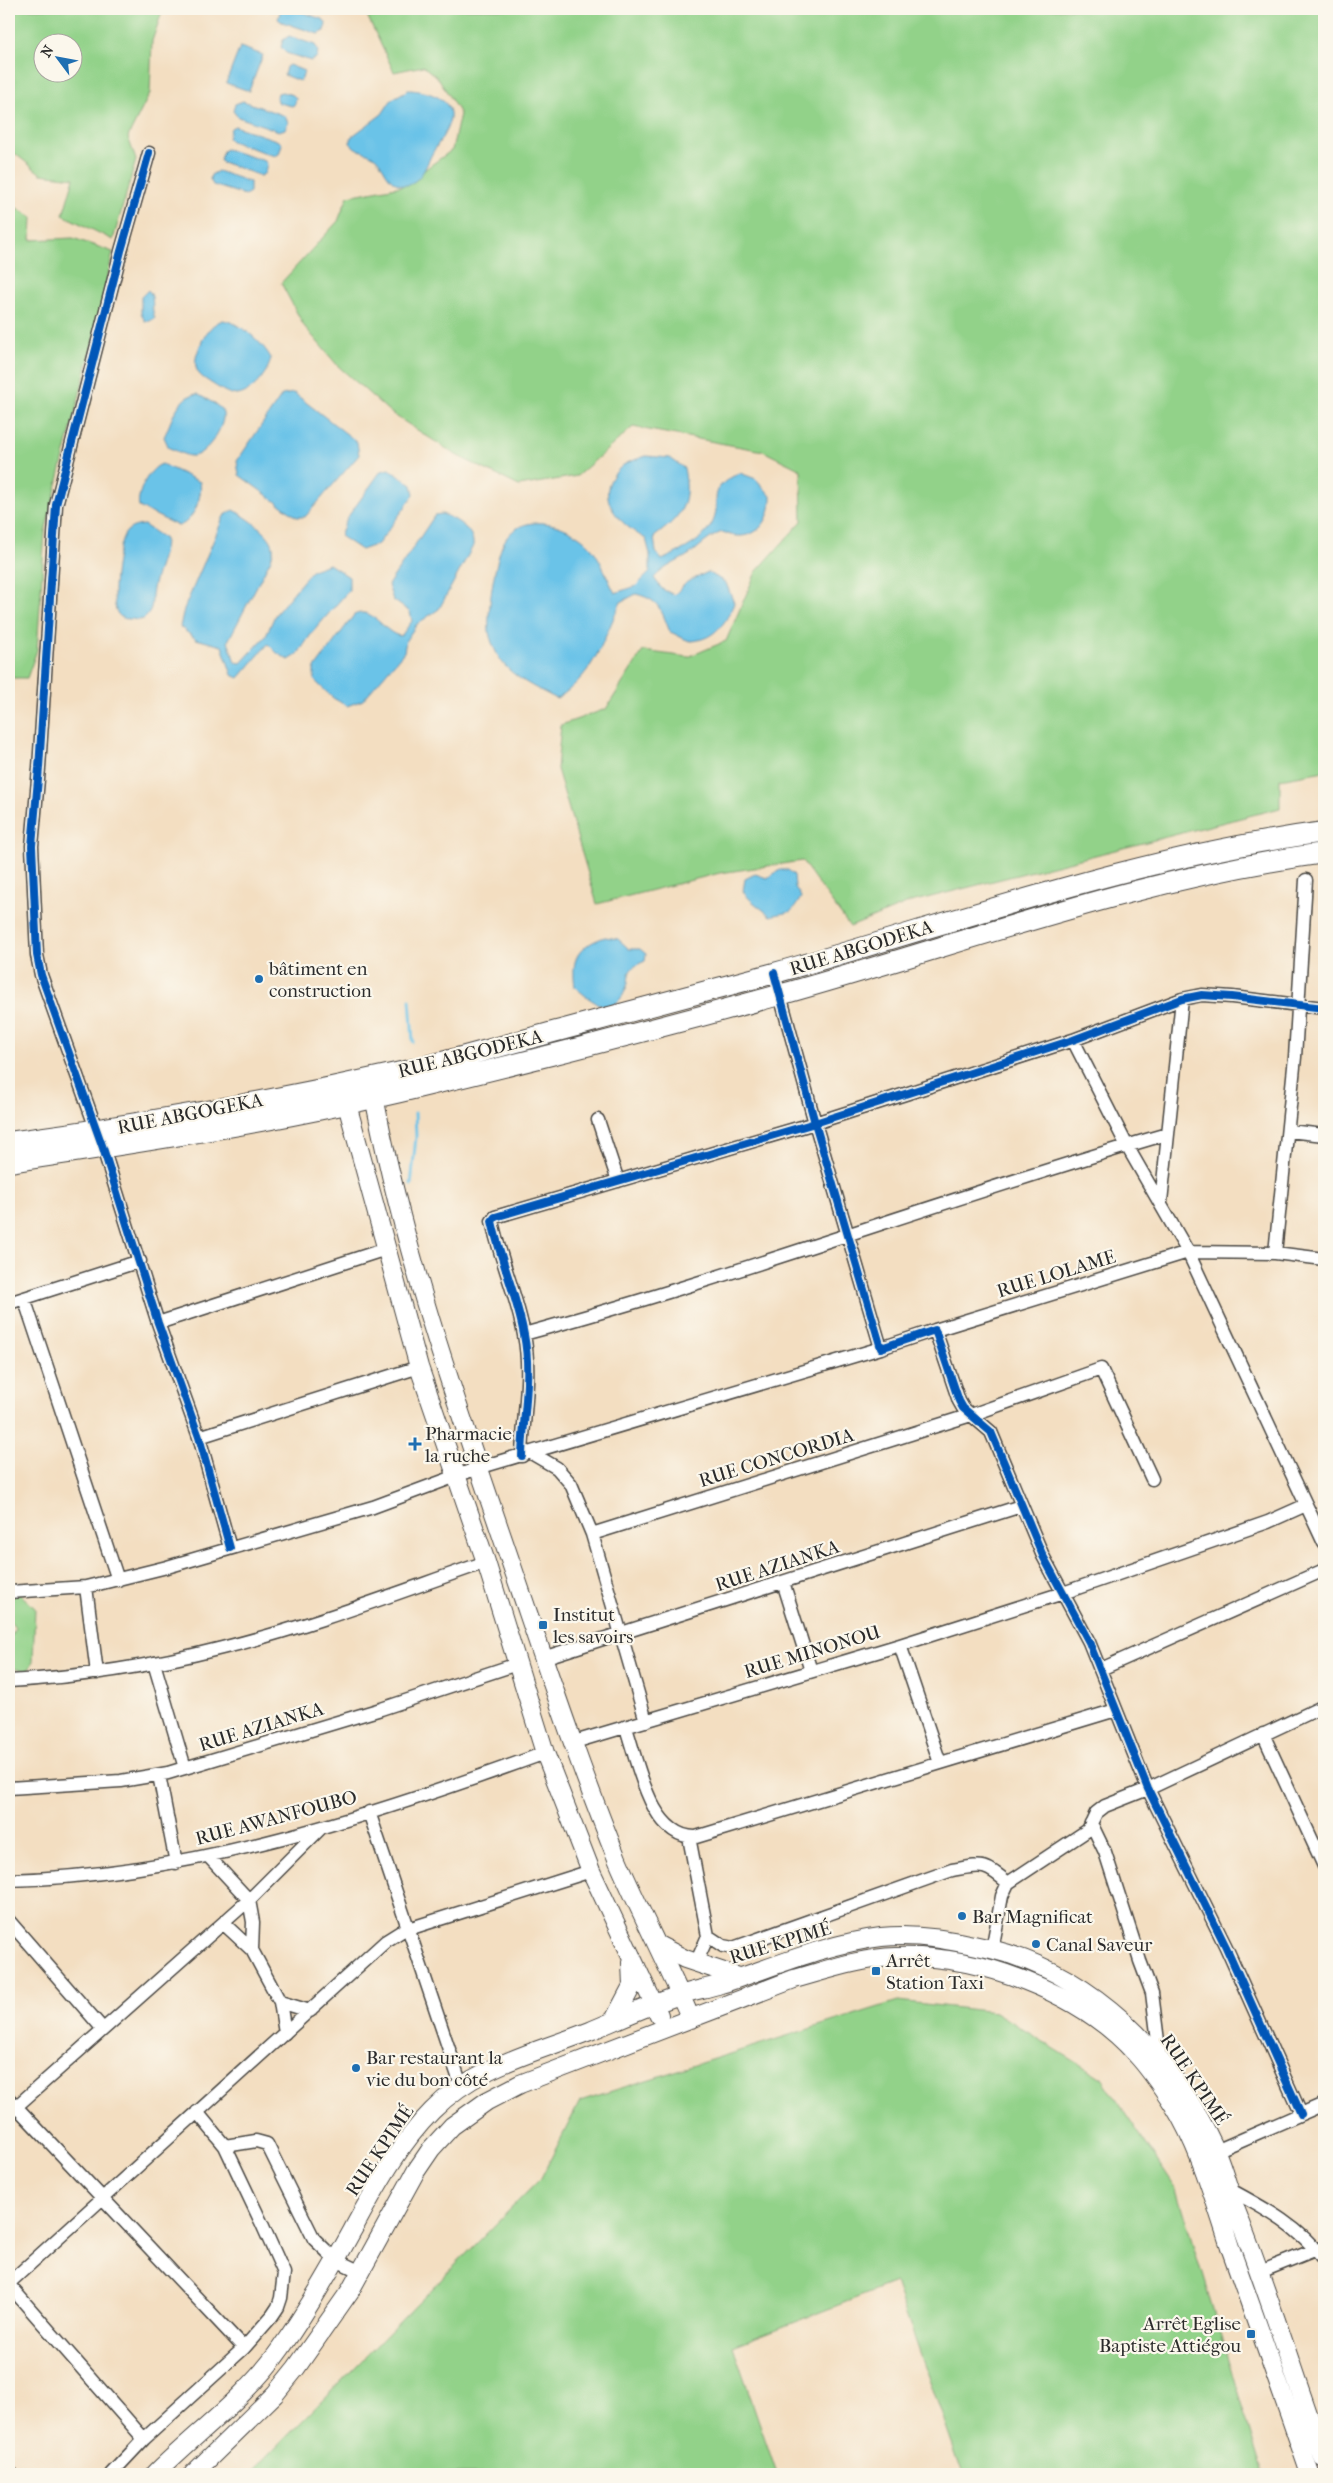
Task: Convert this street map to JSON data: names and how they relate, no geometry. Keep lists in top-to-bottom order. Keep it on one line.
{"streets":{"main road":["RUE ABGODEKA","RUE ABGOGEKA","RUE KPIMÉ"],"street":["RUE LOLAME","RUE CONCORDIA","RUE AZIANKA","RUE MINONOU","RUE AWANFOUBO"]},"crossings":[["RUE ABGODEKA","RUE ABGOGEKA"]],"places":{"other":["bâtiment en construction","Bar Magnificat","Canal Saveur","Bar restaurant la vie du bon côté"],"health":["Pharmacie la ruche"],"transit":["Institut les savoirs","Arrêt Station Taxi","Arrêt Eglise Baptiste Attiégou"]},"north":"top left"}
